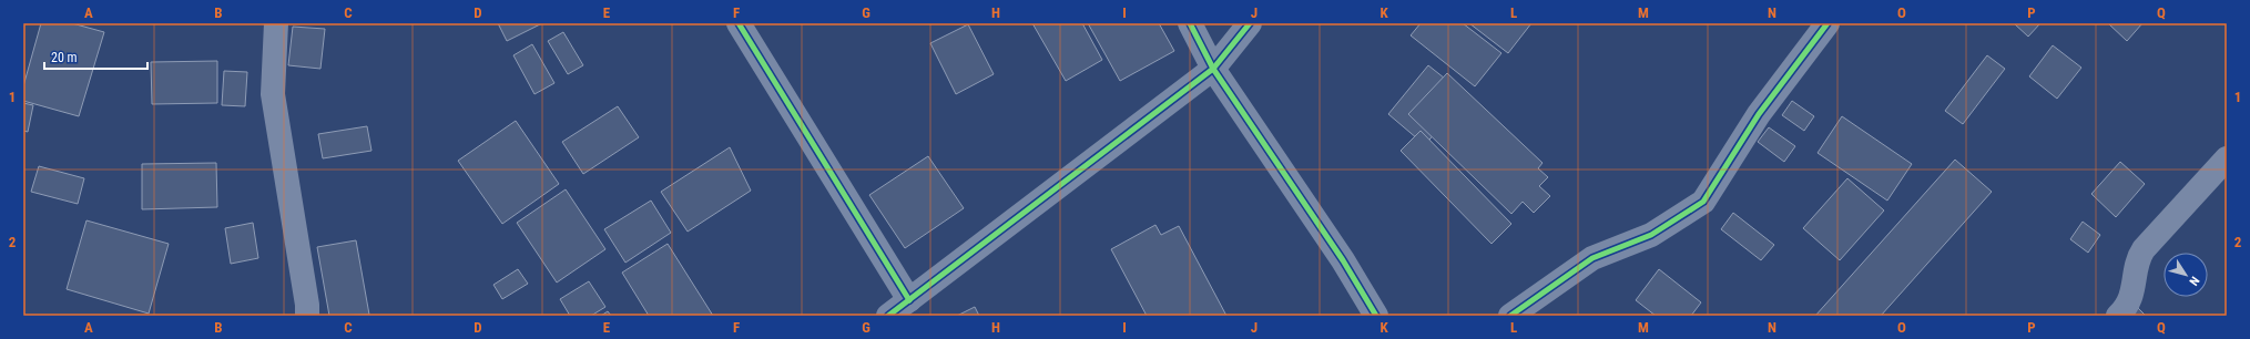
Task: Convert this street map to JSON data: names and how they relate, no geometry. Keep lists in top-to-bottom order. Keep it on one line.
{"scale_bar":"20 m","north":"bottom right","grid":{"columns":["A","B","C","D","E","F","G","H","I","J","K","L","M","N","O","P","Q"],"rows":["1","2"]}}
